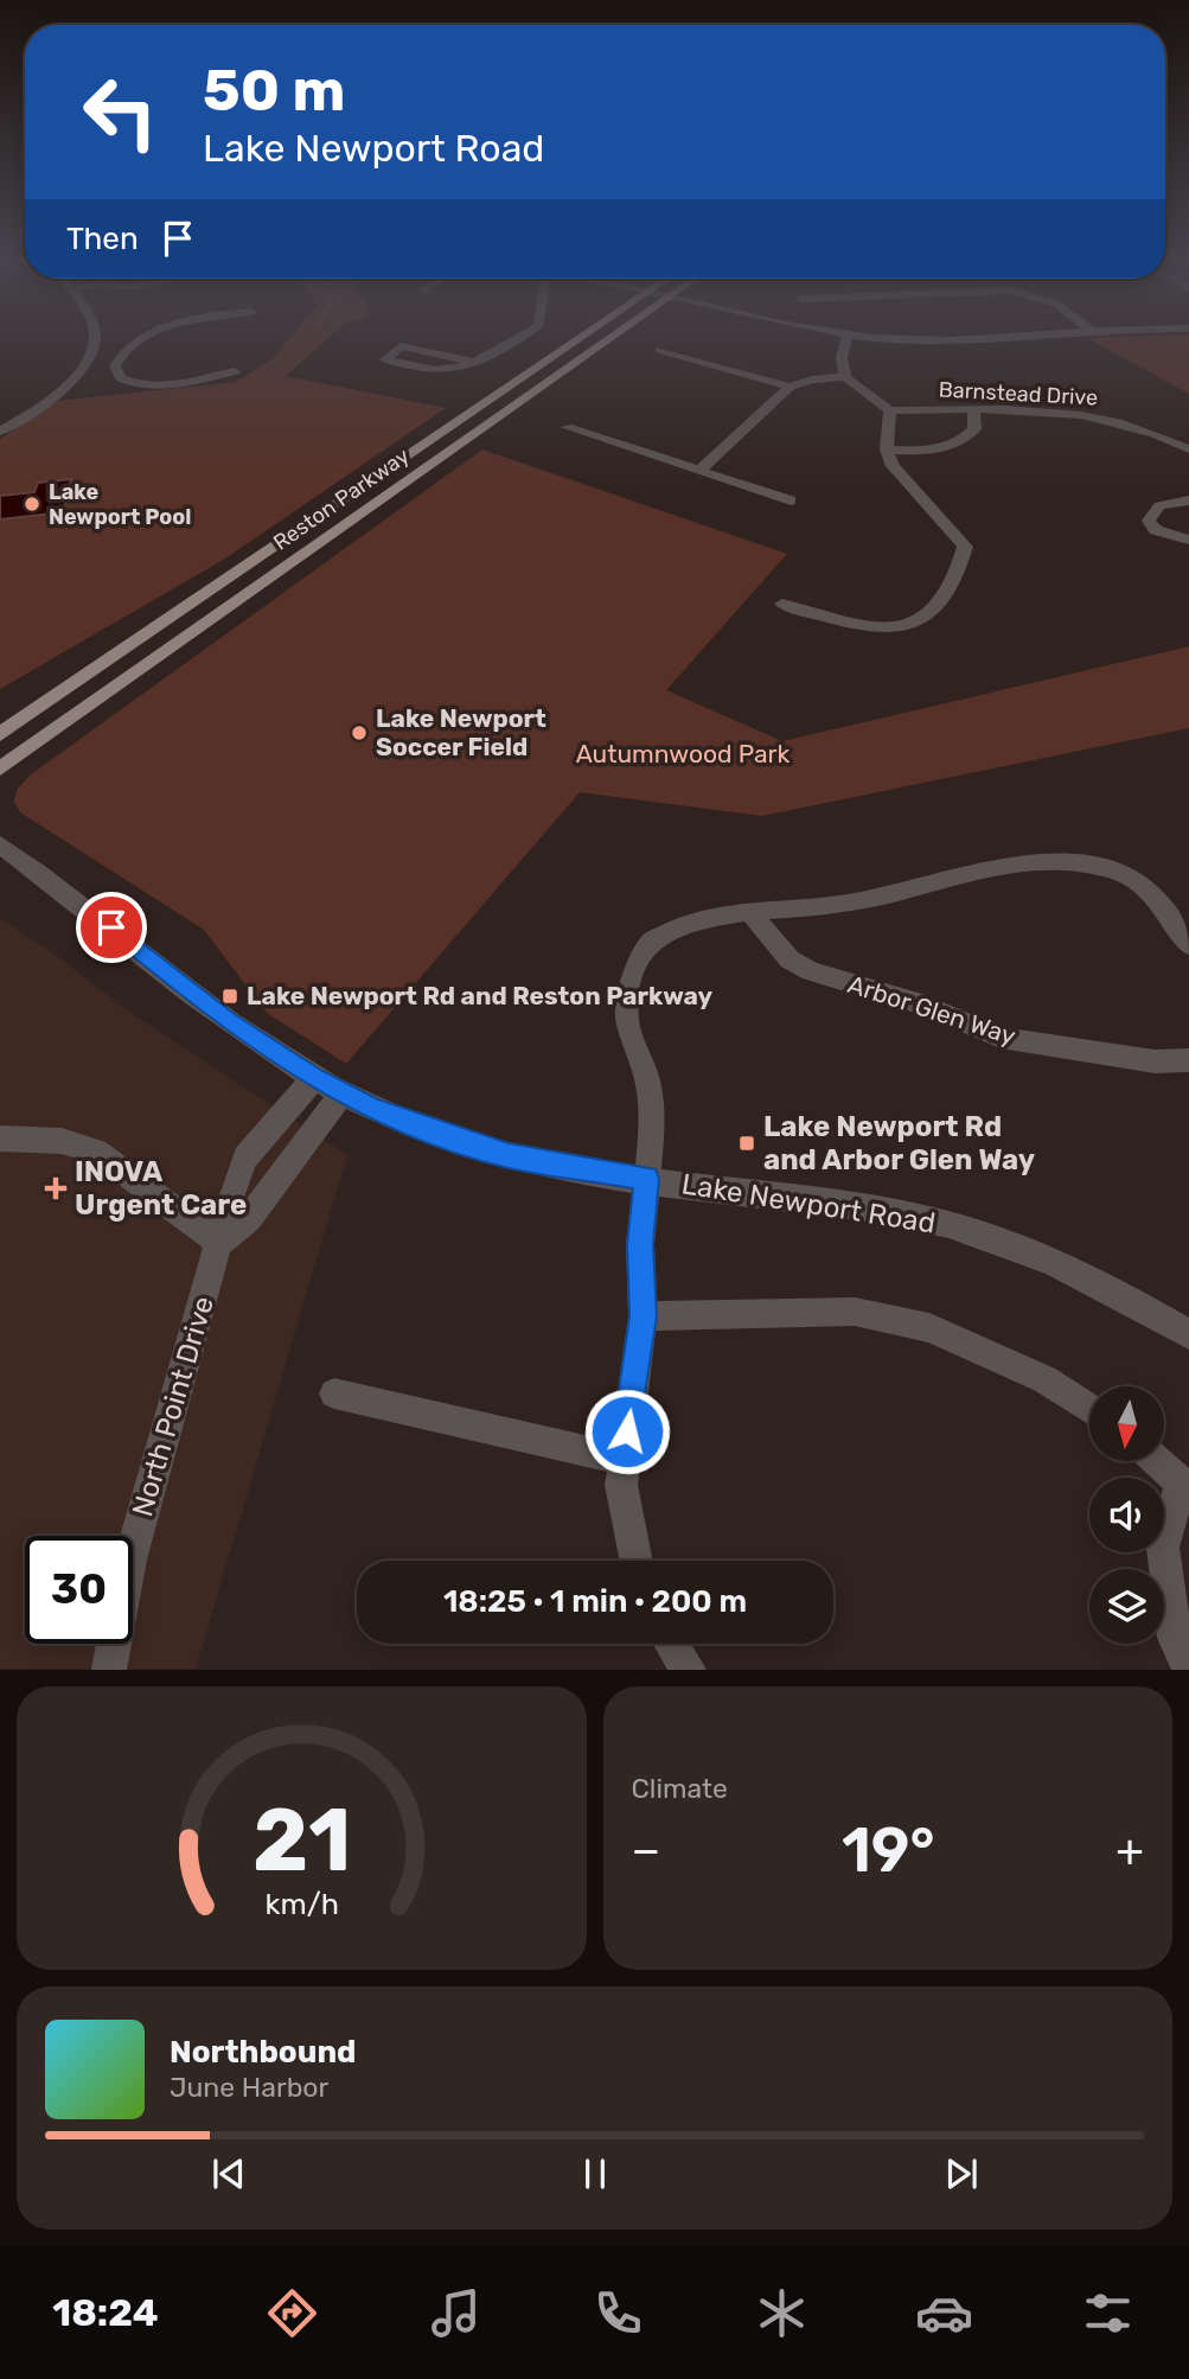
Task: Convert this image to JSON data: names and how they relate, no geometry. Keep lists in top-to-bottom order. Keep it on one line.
{"streets":{"main road":["Reston Parkway"],"street":["Barnstead Drive","Arbor Glen Way","Lake Newport Road","North Point Drive"]},"crossings":[["Lake Newport Road","North Point Drive"]],"parks":["Autumnwood Park"],"places":{"other":["Lake Newport Pool","Lake Newport Soccer Field"],"transit":["Lake Newport Rd and Reston Parkway","Lake Newport Rd and Arbor Glen Way"],"health":["INOVA Urgent Care"]},"north":"bottom","page":{"turn":["50 m","Lake Newport Road"],"then":"Then","limit":"30","trip":"18:25 · 1 min · 200 m","tile":"Climate","heat":["−","19°","+"],"song":["Northbound","June Harbor"],"tabs":"18:24","gauge":["21","km/h"]}}
